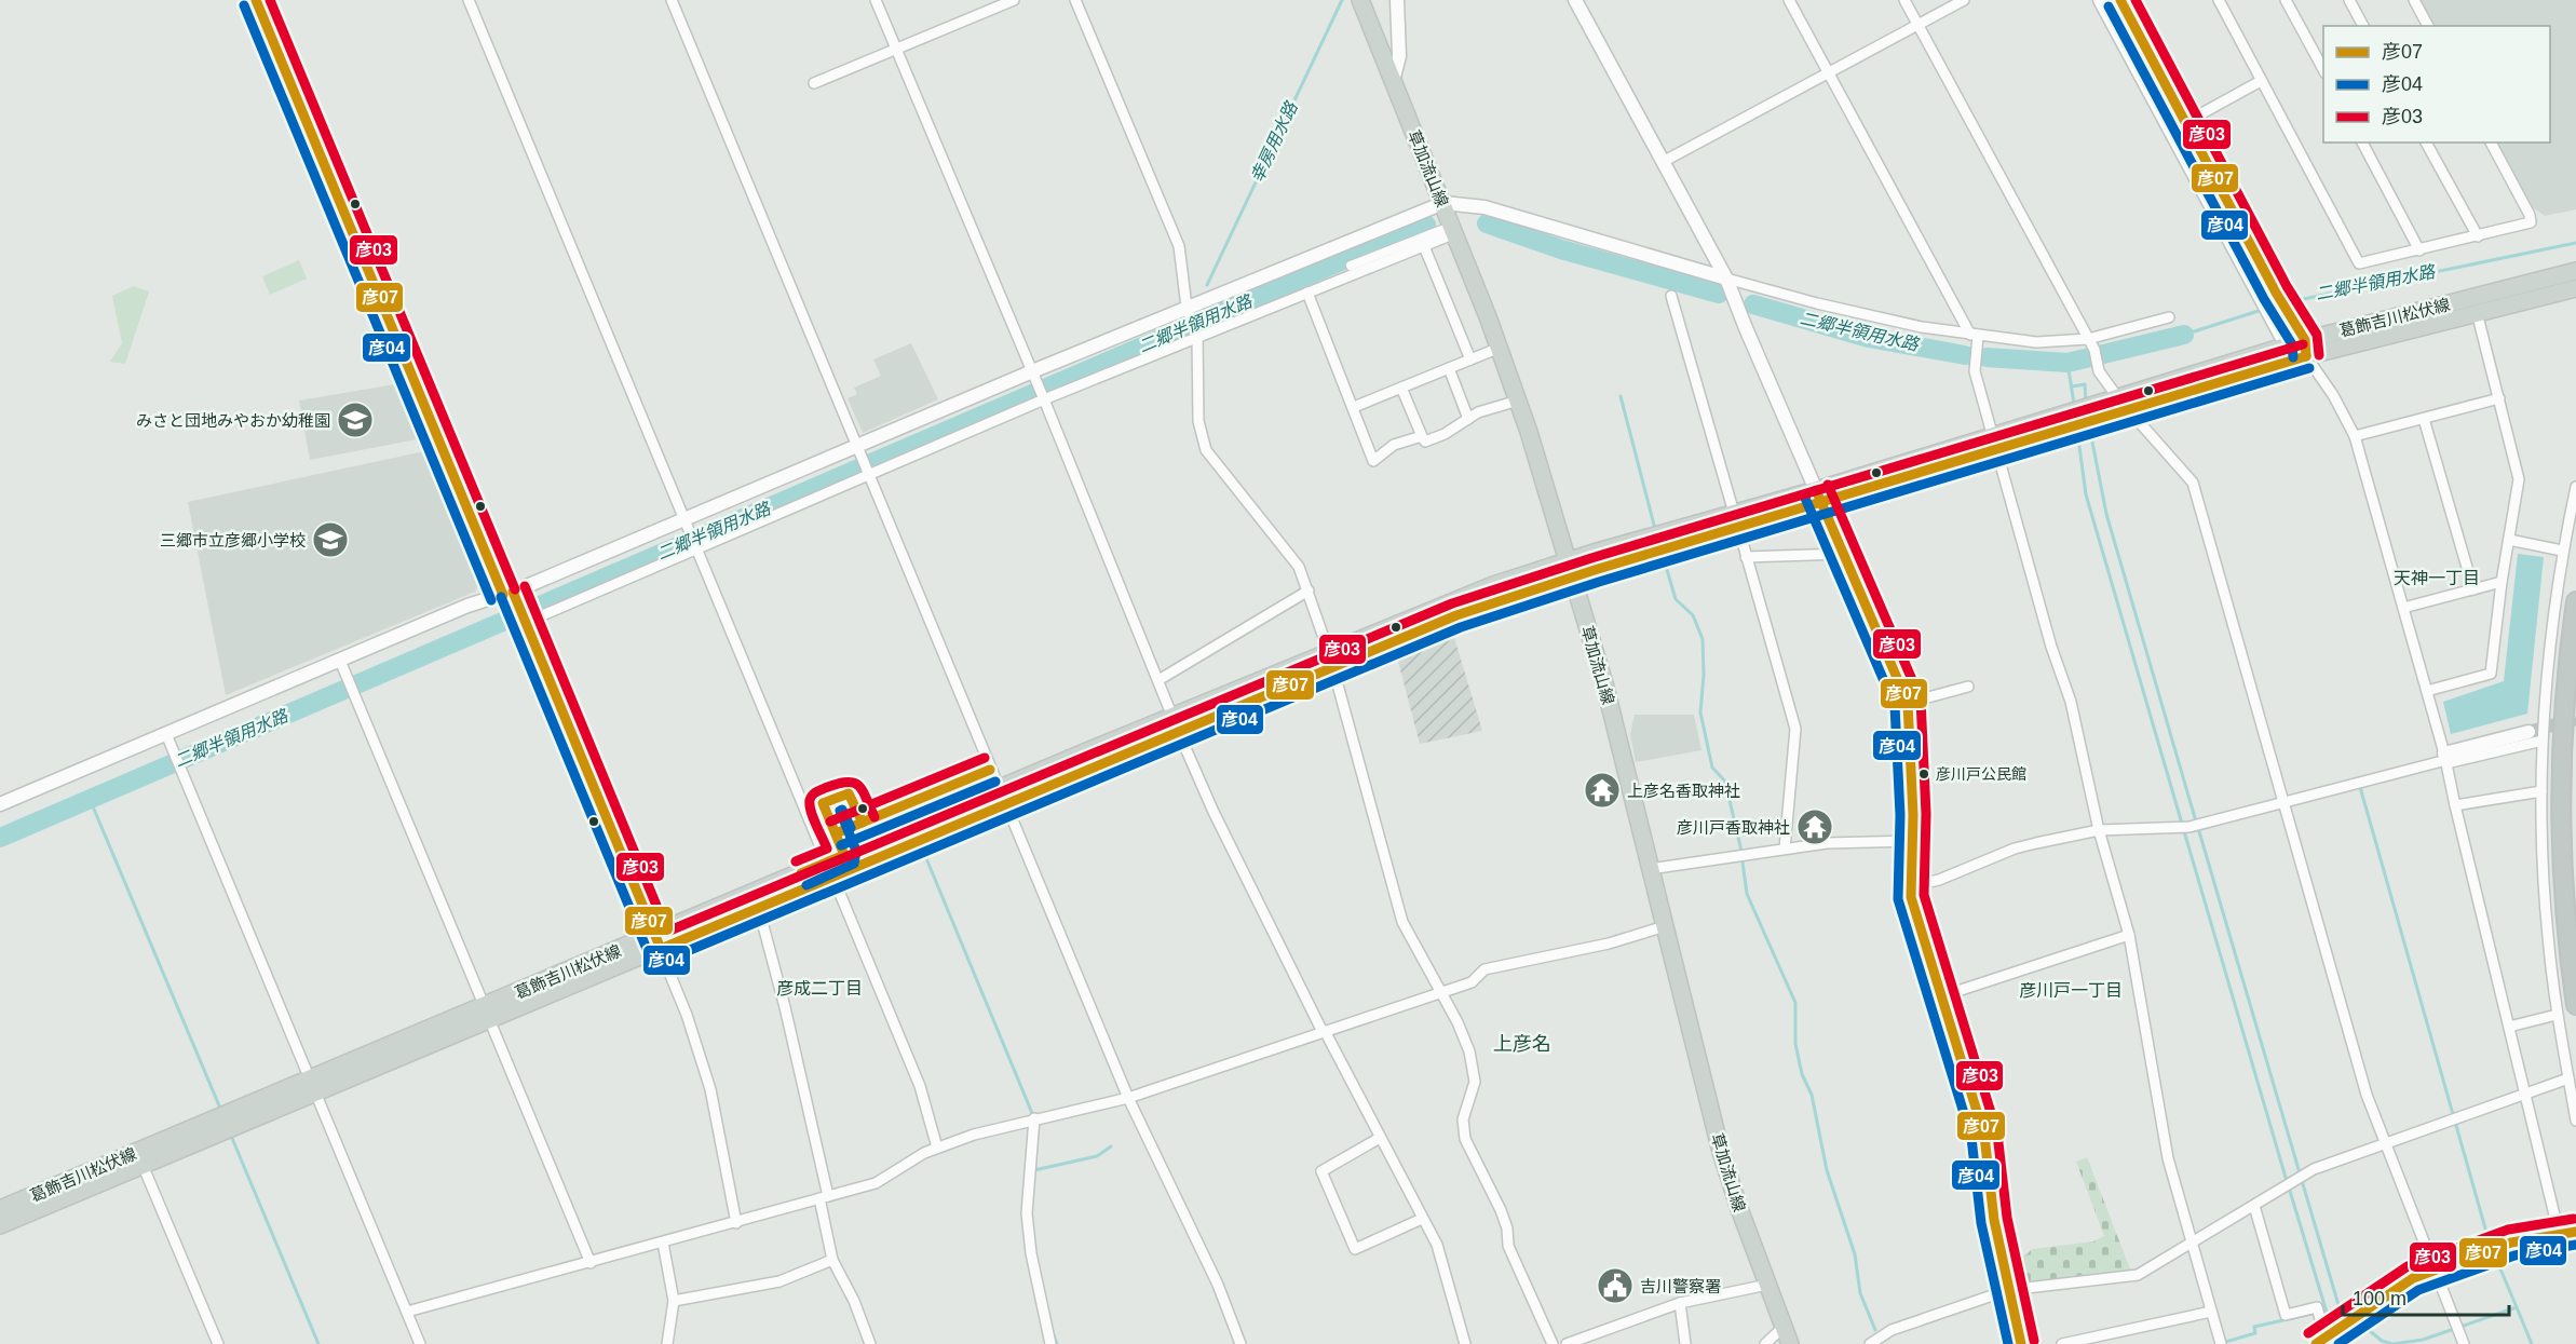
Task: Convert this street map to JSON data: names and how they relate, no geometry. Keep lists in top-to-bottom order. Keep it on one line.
{"streets":{"main road":["草加流山線","葛飾吉川松伏線"]},"crossings":[["草加流山線","葛飾吉川松伏線"]],"districts":["天神一丁目","彦成二丁目","彦川戸一丁目","上彦名"],"water":["幸房用水路","二郷半領用水路"],"places":{"school or university":["みさと団地みやおか幼稚園","三郷市立彦郷小学校"],"other":["彦川戸公民館"],"temple":["上彦名香取神社","彦川戸香取神社"],"public building":["吉川警察署"]},"lines":["transit line 彦07","transit line 彦03","transit line 彦04"],"legend":["彦07","彦04","彦03"],"scale_bar":"100 m"}
